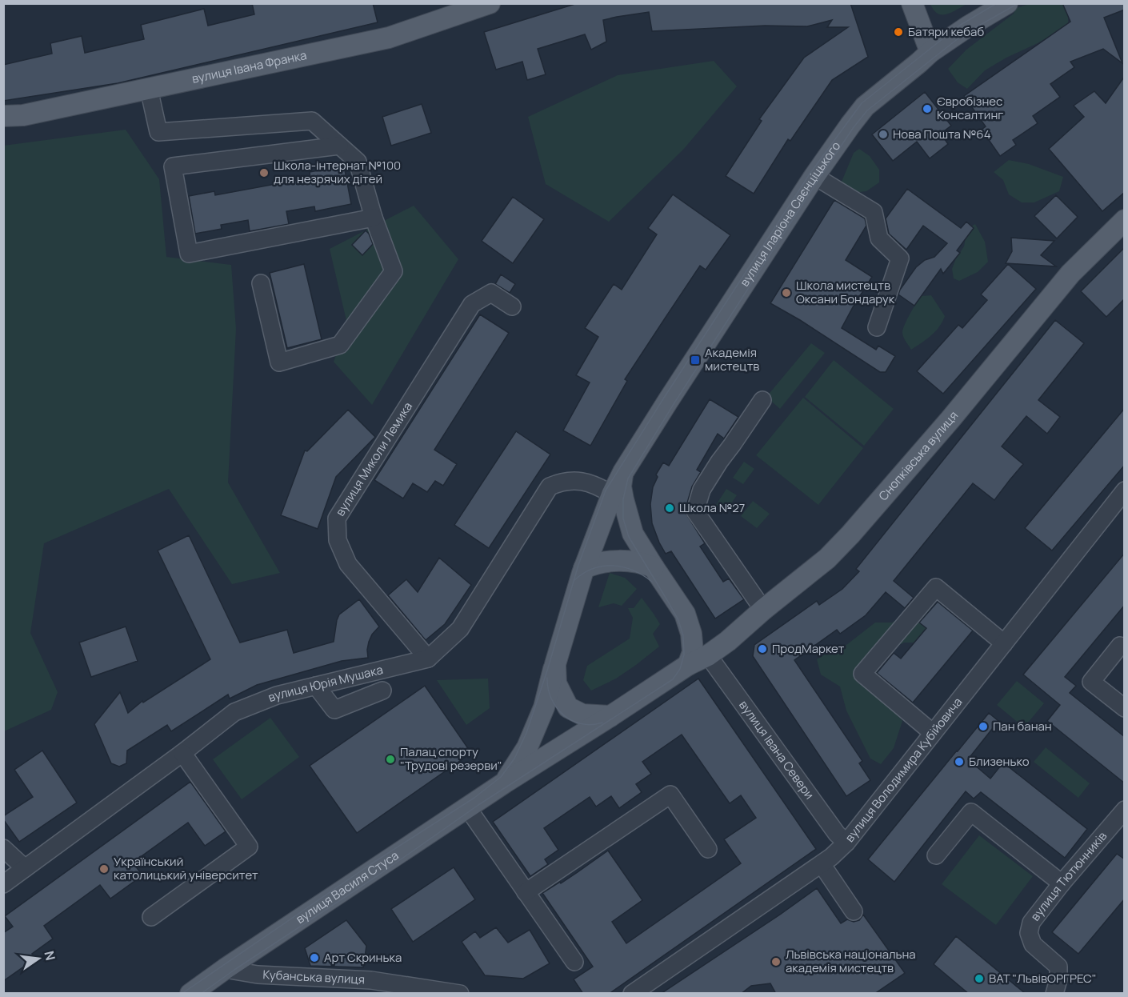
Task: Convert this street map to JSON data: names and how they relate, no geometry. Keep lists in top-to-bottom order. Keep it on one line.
{"streets":{"main road":["вулиця Івана Франка","вулиця Іларіона Свєнціцького","Снопківська вулиця","вулиця Василя Стуса"],"street":["вулиця Миколи Лемика","вулиця Юрія Мушака","вулиця Івана Севери","вулиця Володимира Кубійовича","вулиця Тютюнників","Кубанська вулиця"]},"crossings":[["вулиця Іларіона Свєнціцького","Снопківська вулиця"],["вулиця Іларіона Свєнціцького","вулиця Юрія Мушака"],["Снопківська вулиця","вулиця Івана Севери"],["вулиця Миколи Лемика","вулиця Юрія Мушака"],["вулиця Івана Севери","вулиця Володимира Кубійовича"],["вулиця Василя Стуса","Кубанська вулиця"]],"places":{"other":["Батяри кебаб","Євробізнес Консалтинг","Нова Пошта №64","Школа-інтернат №100 для незрячих дітей","Школа мистецтв Оксани Бондарук","Школа №27","ПродМаркет","Пан банан","Палац спорту \"Трудові резерви\"","Близенько","Український католицький університет","Арт Скринька","Львівська національна академія мистецтв","ВАТ \"ЛьвівОРГРЕС\""],"transit":["Академія мистецтв"]},"north":"right"}
